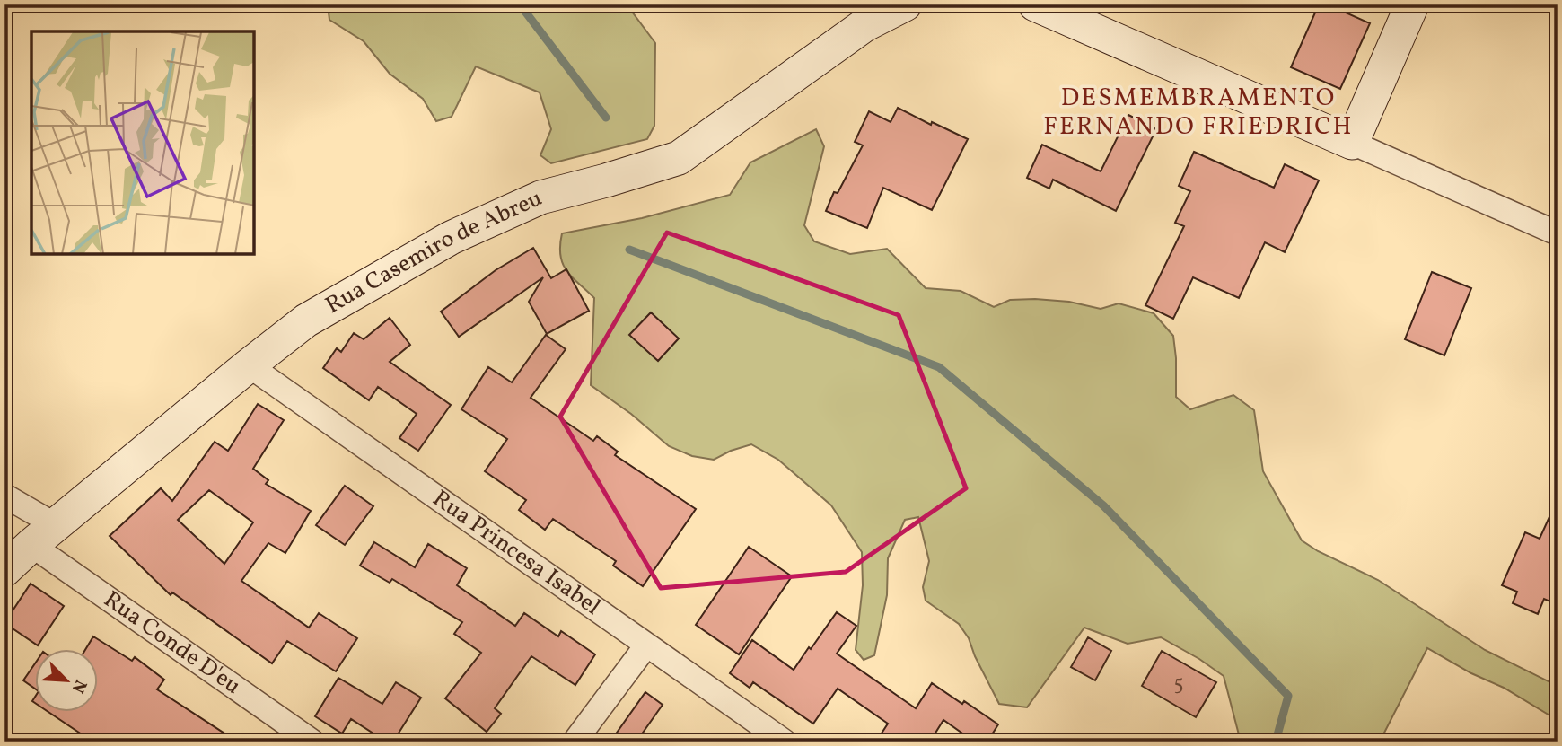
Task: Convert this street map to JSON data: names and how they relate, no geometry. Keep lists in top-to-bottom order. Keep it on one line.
{"streets":{"street":["Rua Casemiro de Abreu","Rua Princesa Isabel","Rua Conde D'eu"]},"crossings":[["Rua Casemiro de Abreu","Rua Princesa Isabel"],["Rua Casemiro de Abreu","Rua Conde D'eu"]],"districts":["DESMEMBRAMENTO FERNANDO FRIEDRICH"],"house_numbers":["5"],"north":"bottom right"}
